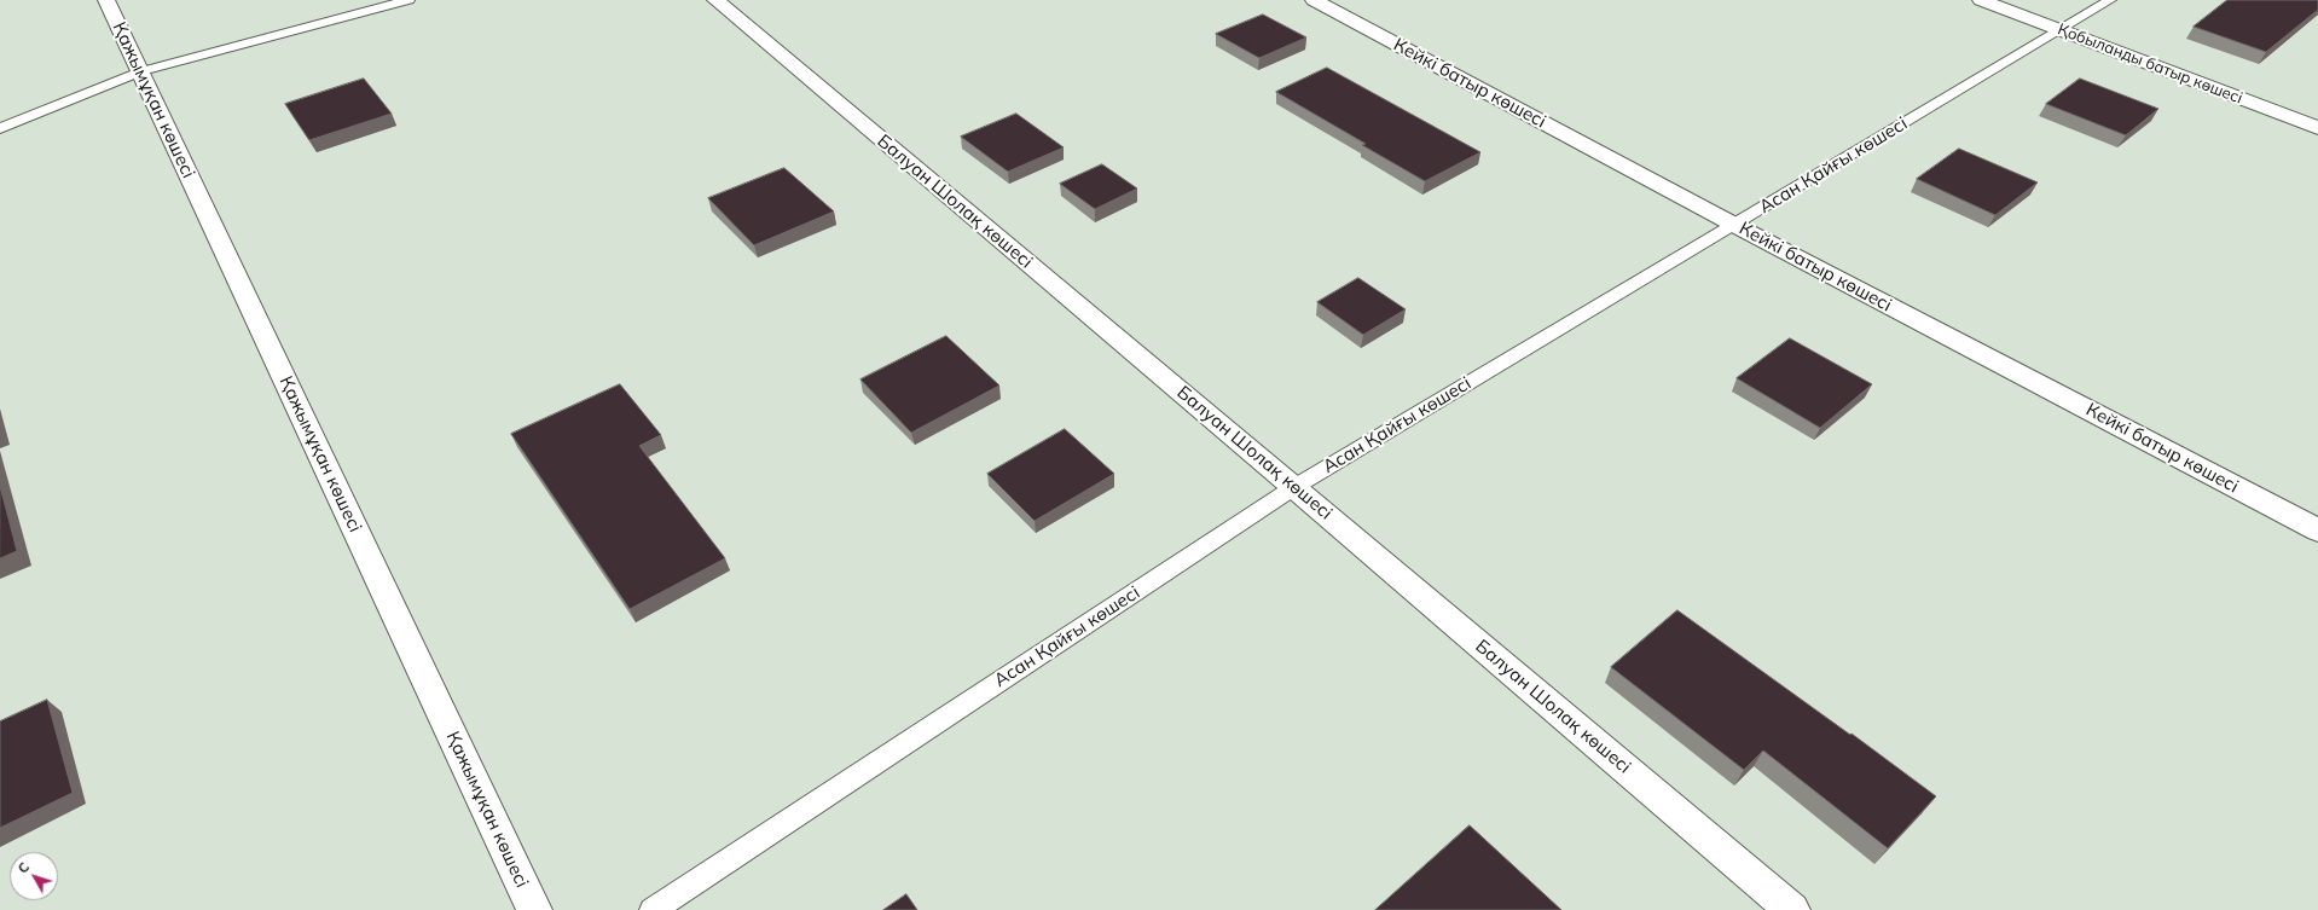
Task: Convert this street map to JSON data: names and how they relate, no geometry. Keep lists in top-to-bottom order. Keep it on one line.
{"streets":{"street":["Қобыланды батыр көшесі","Кейкі батыр көшесі","Қажымұқан көшесі","Балуан Шолақ көшесі"],"lane":["Асан Қайғы көшесі"]},"crossings":[["Қобыланды батыр көшесі","Асан Қайғы көшесі"],["Кейкі батыр көшесі","Асан Қайғы көшесі"],["Асан Қайғы көшесі","Балуан Шолақ көшесі"]],"north":"top left"}
